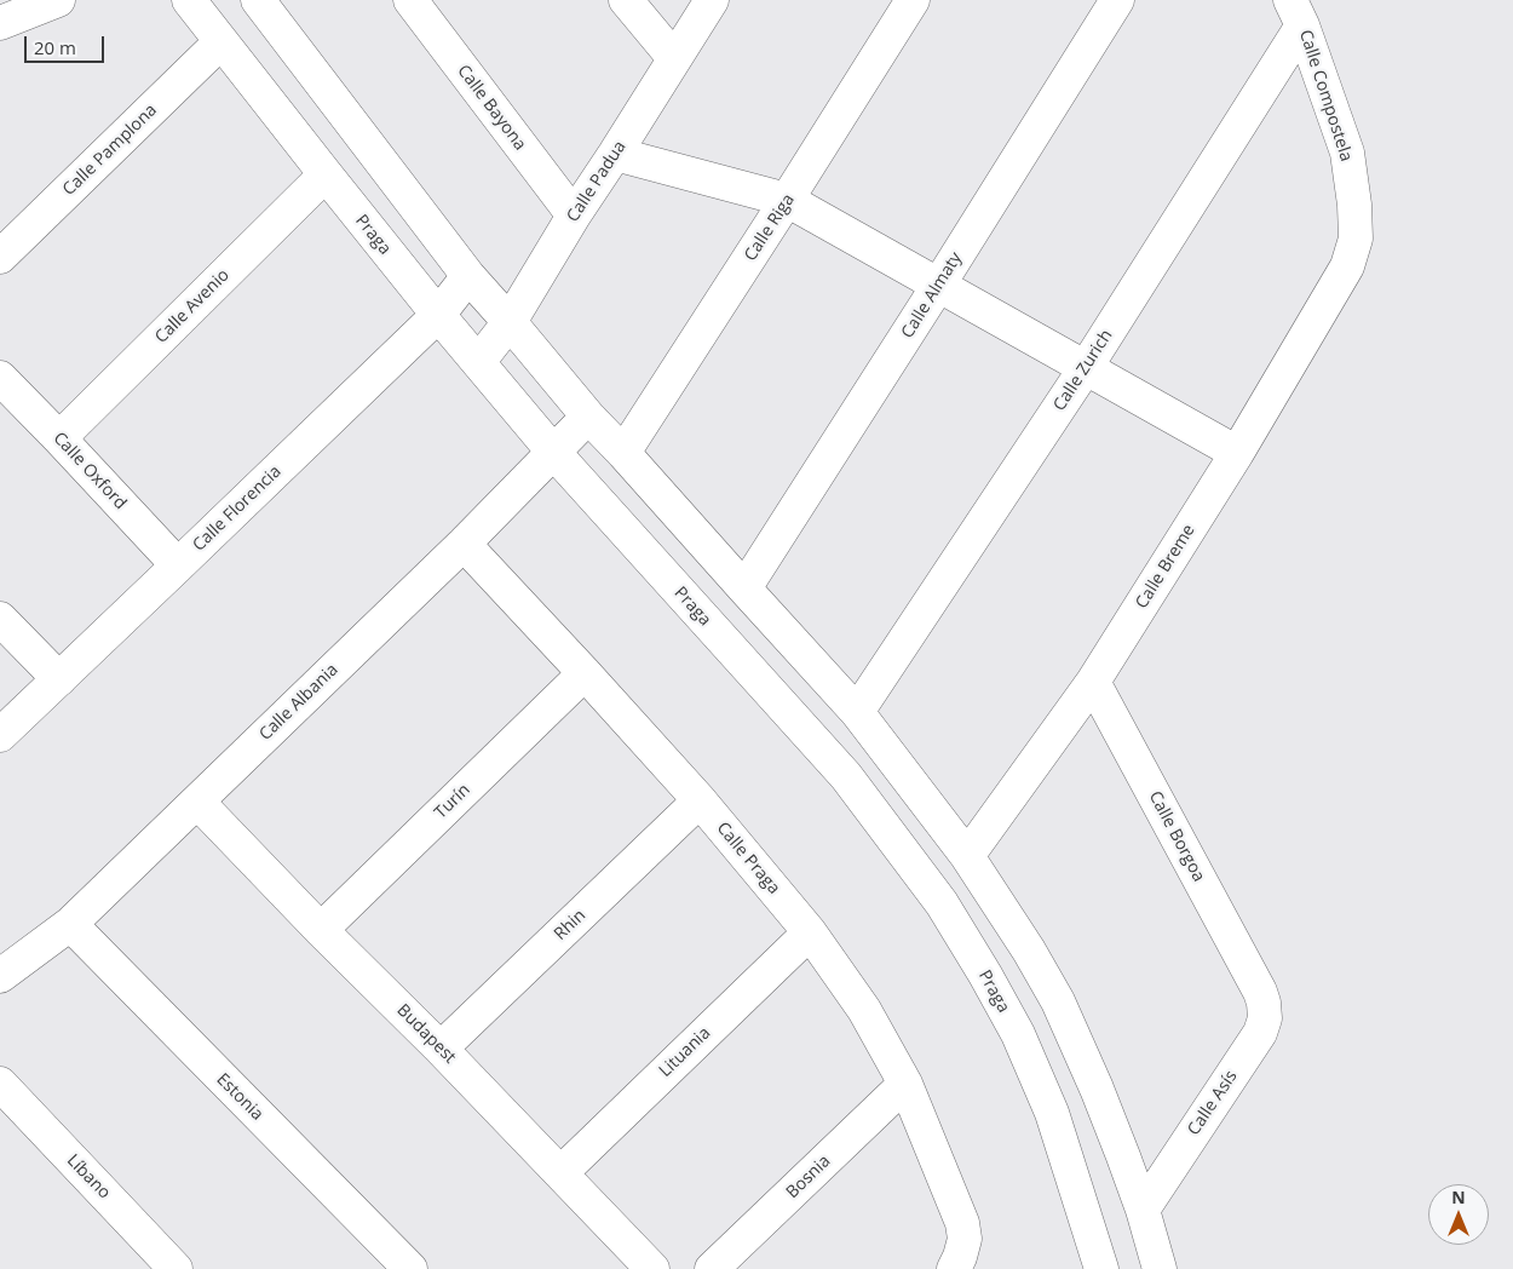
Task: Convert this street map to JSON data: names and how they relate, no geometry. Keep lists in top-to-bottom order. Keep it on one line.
{"streets":{"street":["Calle Compostela","Calle Bayona","Calle Pamplona","Calle Padua","Calle Riga","Praga","Calle Almaty","Calle Avenio","Calle Zurich","Calle Oxford","Calle Florencia","Calle Breme","Calle Albania","Turín","Calle Borgoa","Calle Praga","Rhin","Budapest","Lituania","Estonia","Calle Asís","Líbano","Bosnia"]},"crossings":[["Calle Compostela","Calle Zurich"],["Calle Compostela","Calle Breme"],["Calle Bayona","Calle Padua"],["Calle Pamplona","Praga"],["Calle Padua","Praga"],["Praga","Calle Avenio"],["Praga","Calle Florencia"],["Praga","Calle Albania"],["Calle Avenio","Calle Oxford"],["Calle Oxford","Calle Florencia"],["Calle Breme","Calle Borgoa"],["Calle Albania","Calle Praga"],["Calle Albania","Budapest"],["Calle Albania","Estonia"],["Turín","Calle Praga"],["Turín","Budapest"],["Calle Borgoa","Calle Asís"],["Calle Praga","Rhin"],["Calle Praga","Lituania"],["Calle Praga","Bosnia"],["Rhin","Budapest"],["Budapest","Lituania"]],"scale_bar":"20 m","north":"top"}
